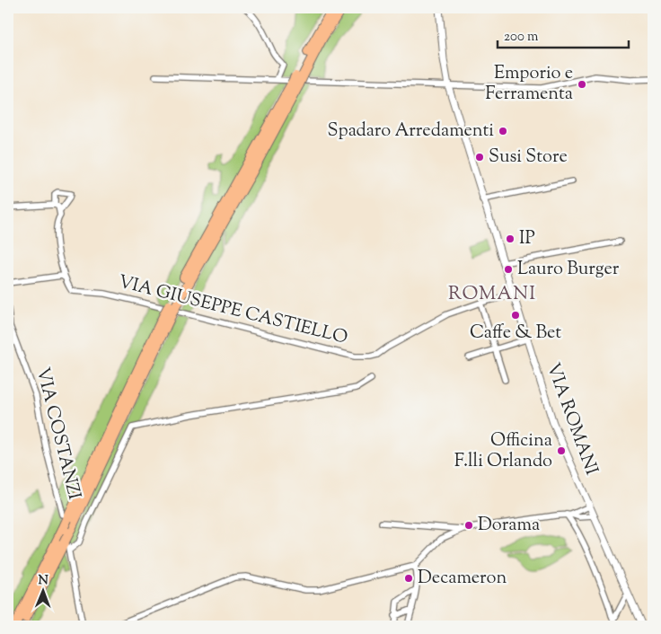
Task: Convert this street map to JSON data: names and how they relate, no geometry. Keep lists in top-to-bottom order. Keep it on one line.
{"streets":{"street":["VIA GIUSEPPE CASTIELLO","VIA ROMANI","VIA COSTANZI"]},"crossings":[["VIA GIUSEPPE CASTIELLO","VIA ROMANI"]],"districts":["ROMANI"],"places":["Emporio e Ferramenta","Spadaro Arredamenti","Susi Store","IP","Lauro Burger","Caffe & Bet","Officina F.lli Orlando","Dorama","Decameron"],"scale_bar":"200 m","north":"top"}
